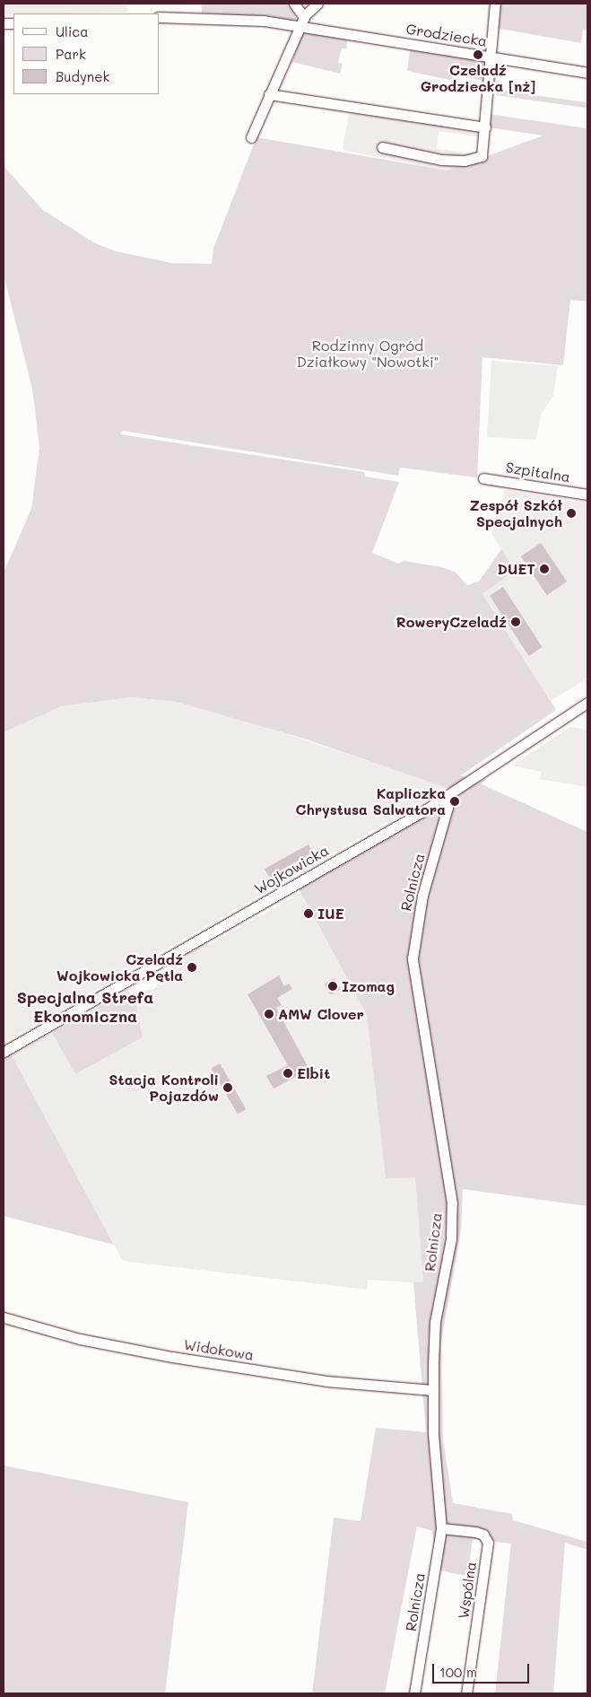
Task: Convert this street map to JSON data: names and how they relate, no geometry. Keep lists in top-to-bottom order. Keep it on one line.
{"streets":{"street":["Grodziecka","Szpitalna","Wojkowicka","Rolnicza","Widokowa","Wspólna"]},"crossings":[["Wojkowicka","Rolnicza"],["Rolnicza","Widokowa"],["Rolnicza","Wspólna"]],"districts":["Specjalna Strefa Ekonomiczna"],"parks":["Rodzinny Ogród Działkowy \"Nowotki\""],"places":["Czeladź Grodziecka [nż]","Zespół Szkół Specjalnych","DUET","RoweryCzeladź","Kapliczka Chrystusa Salwatora","IUE","Czeladź Wojkowicka Pętla","Izomag","AMW Clover","Elbit","Stacja Kontroli Pojazdów"],"legend":["Ulica","Park","Budynek"],"scale_bar":"100 m"}
